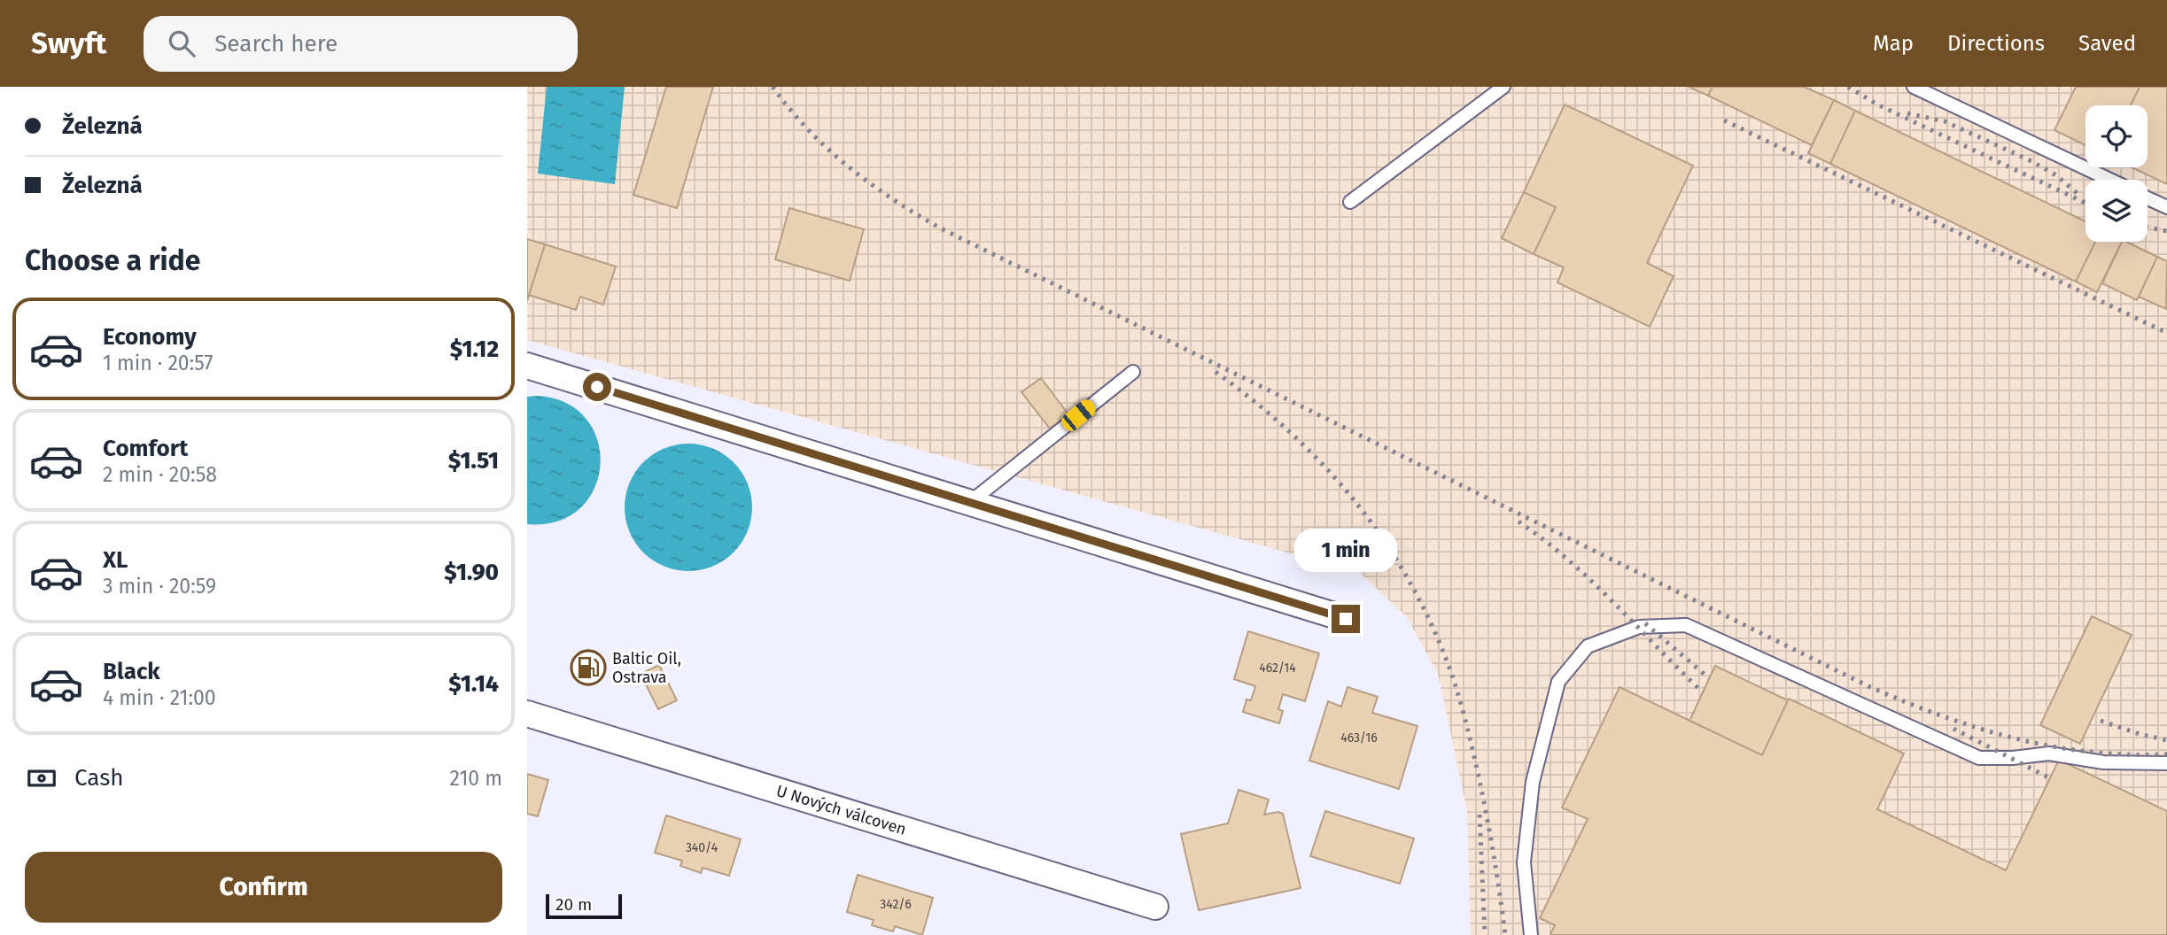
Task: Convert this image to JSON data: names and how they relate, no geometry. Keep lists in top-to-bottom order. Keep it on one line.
{"streets":{"street":["U Nových válcoven"]},"places":{"fuel station":["Baltic Oil, Ostrava"]},"house_numbers":["462/14","463/16","340/4","342/6"],"scale_bar":"20 m","page":{"header":"Swyft","search":"Search here","nav":["Map","Directions","Saved"],"banner":["Železná","Železná"],"heading":"Choose a ride","list":[{"name":"Economy","note":"1 min · 20:57","value":"$1.12"},{"name":"Comfort","note":"2 min · 20:58","value":"$1.51"},{"name":"XL","note":"3 min · 20:59","value":"$1.90"},{"name":"Black","note":"4 min · 21:00","value":"$1.14"}],"bubble":"1 min","pay":["Cash","210 m"],"buttons":"Confirm","scale":"20 m"}}
